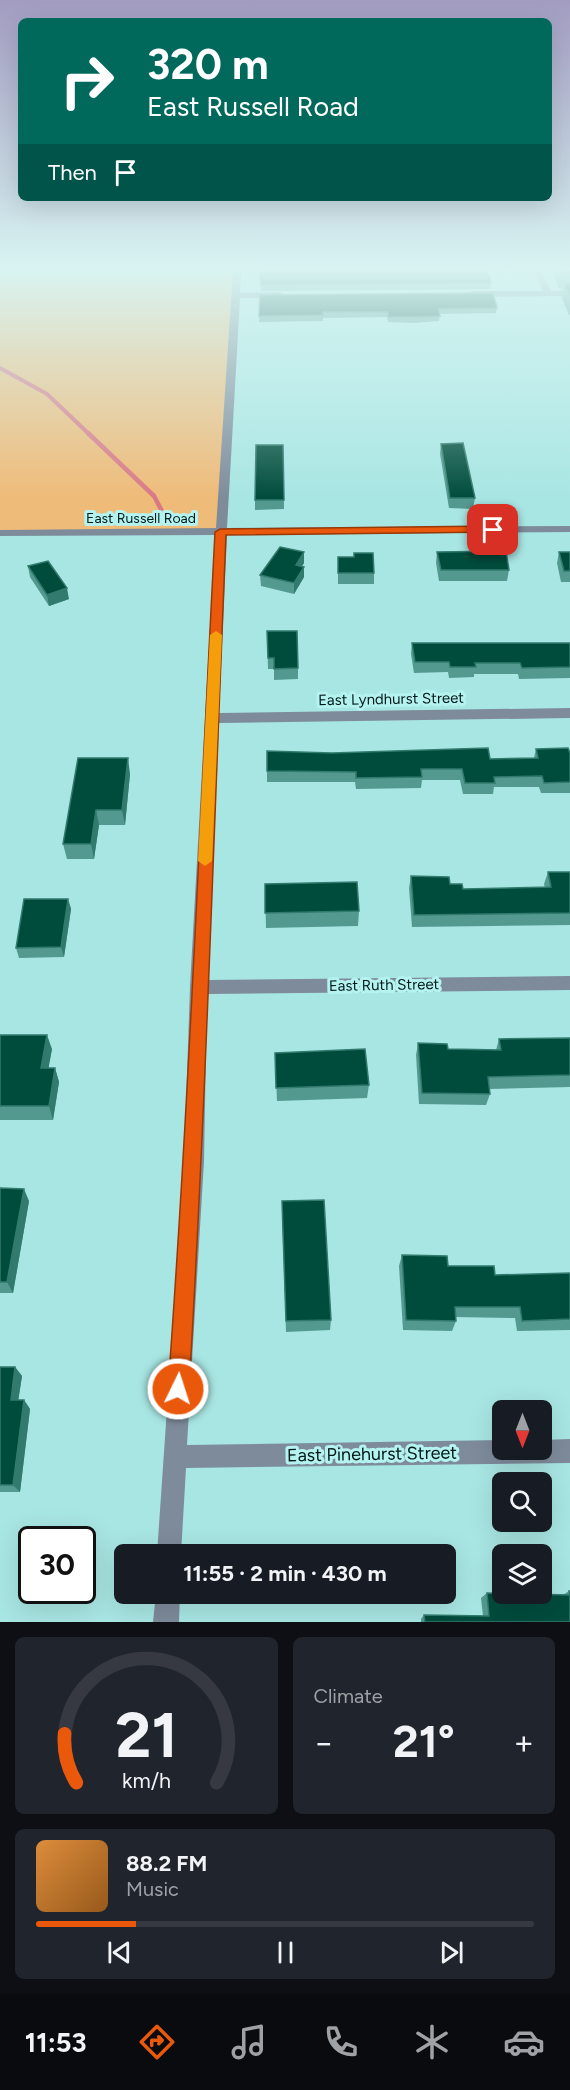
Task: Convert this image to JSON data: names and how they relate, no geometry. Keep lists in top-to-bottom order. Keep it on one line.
{"streets":{"street":["East Russell Road","East Lyndhurst Street","East Ruth Street","East Pinehurst Street"]},"north":"bottom","page":{"turn":["320 m","East Russell Road"],"then":"Then","limit":"30","trip":"11:55 · 2 min · 430 m","tile":"Climate","heat":["−","21°","+"],"song":["88.2 FM","Music"],"tabs":"11:53","gauge":["21","km/h"]}}
